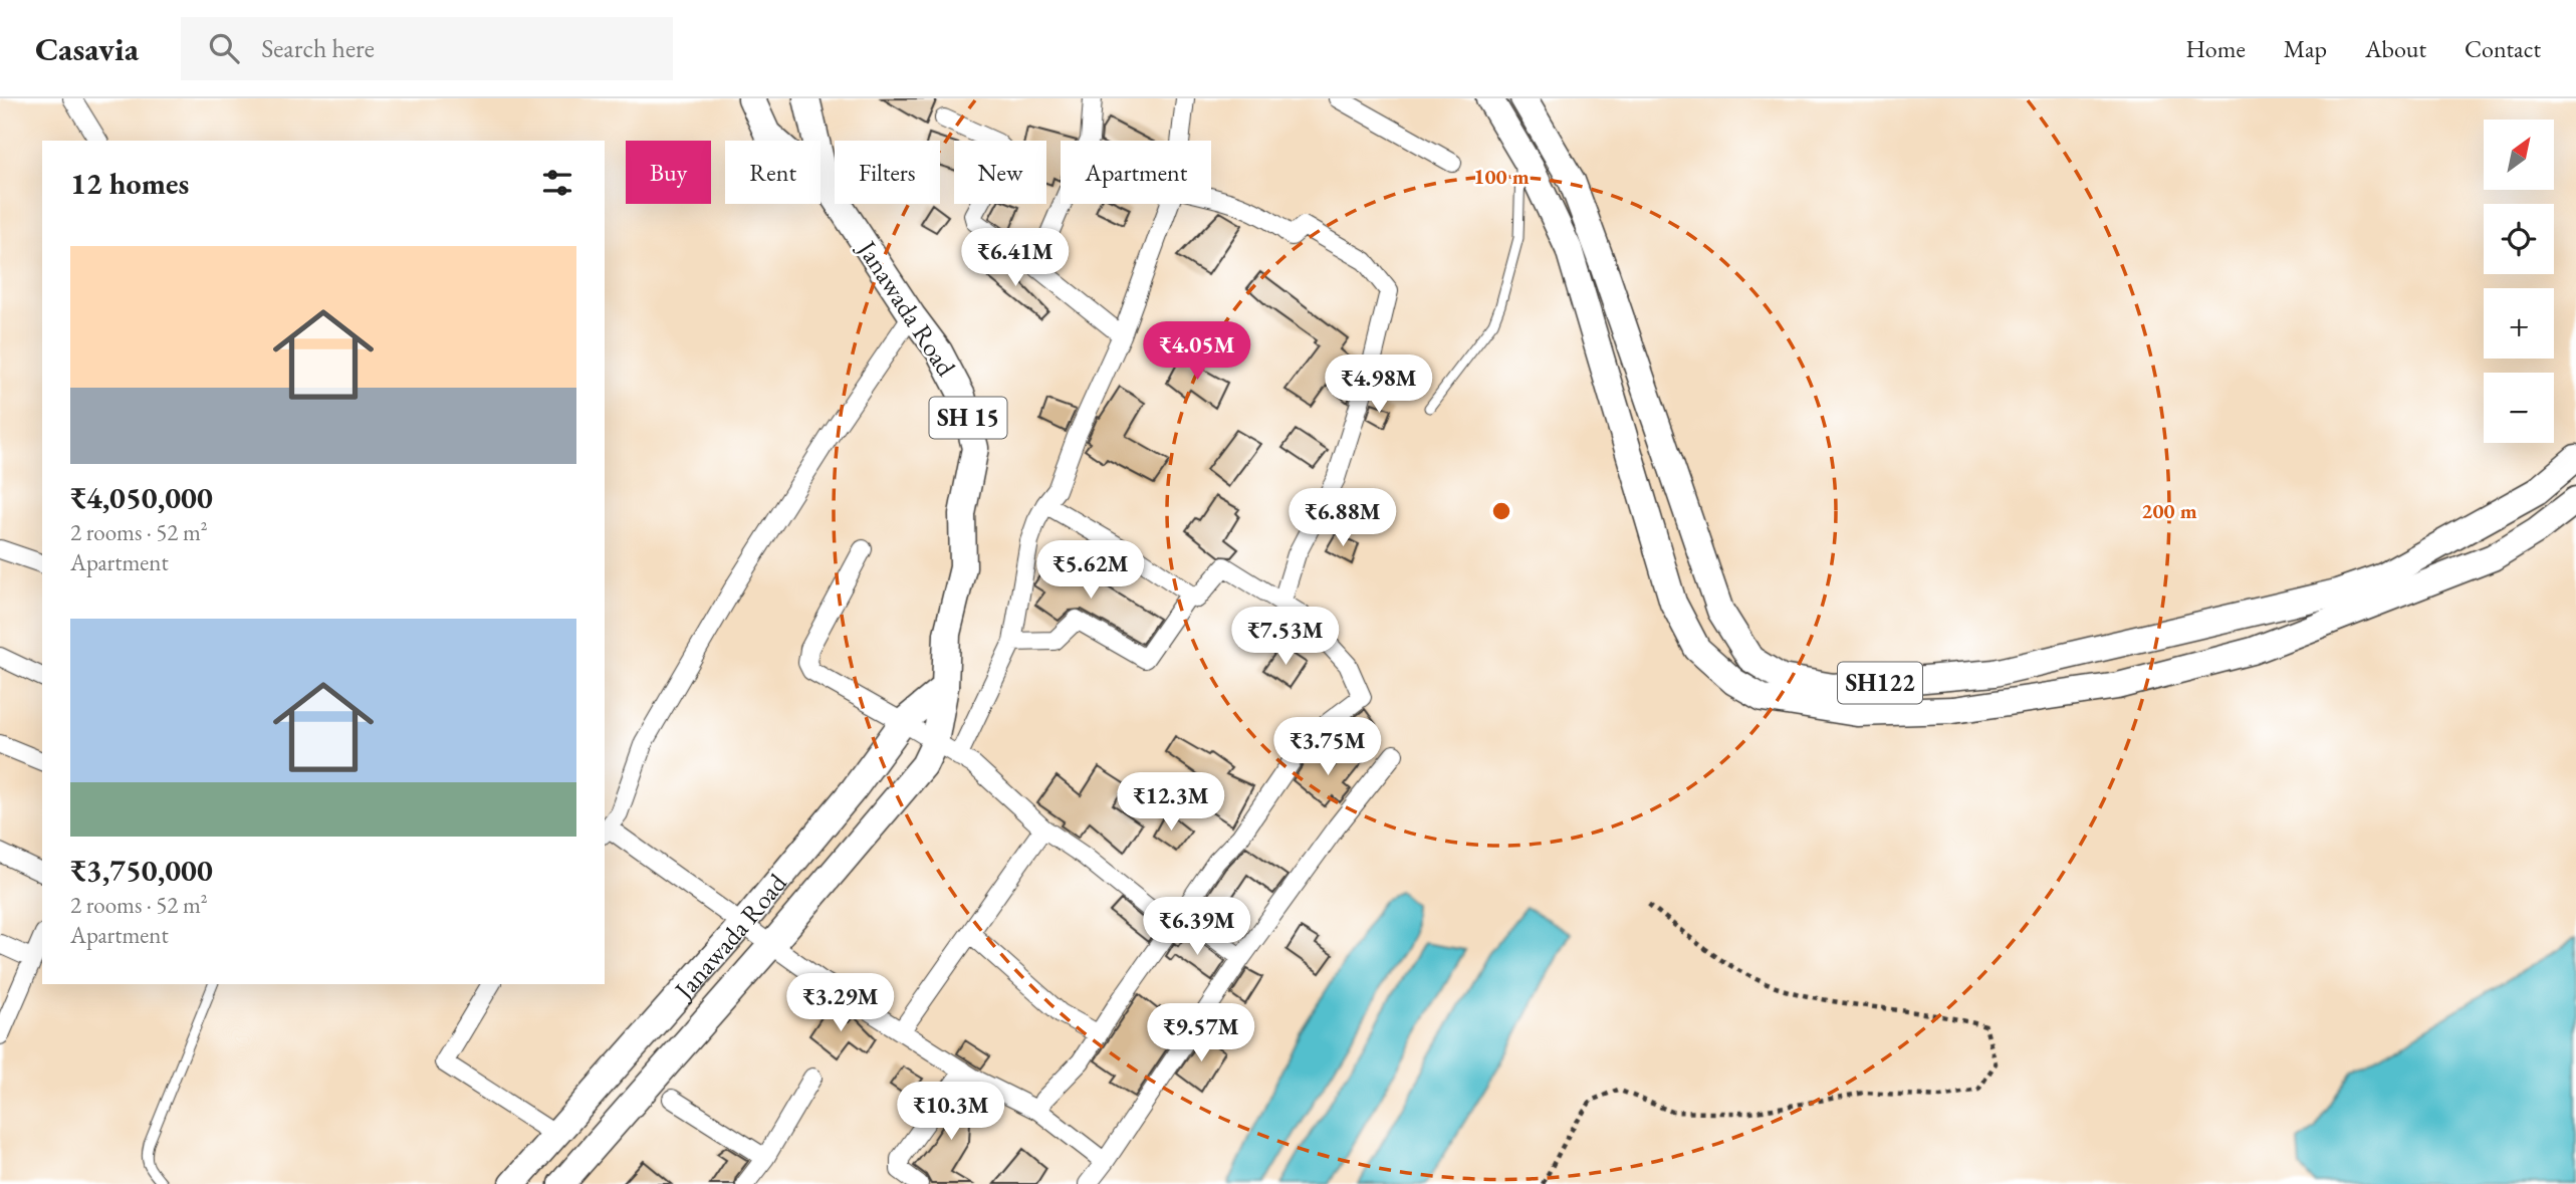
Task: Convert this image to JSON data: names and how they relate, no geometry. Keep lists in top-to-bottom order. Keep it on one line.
{"streets":{"main road":["Janawada Road","SH 15","SH122"]},"north":"top right","page":{"header":"Casavia","search":"Search here","nav":["Home","Map","About","Contact"],"map_buttons":["+","−"],"chip":["Buy","Rent","Filters","New","Apartment"],"heading":"12 homes","list":[{"name":"₹4,050,000","note":"2 rooms · 52 m² · Apartment"},{"name":"₹3,750,000","note":"2 rooms · 52 m² · Apartment"}],"price":["₹6.41M","₹4.05M","₹4.98M","₹6.88M","₹5.62M","₹7.53M","₹3.75M","₹12.3M","₹6.39M","₹3.29M","₹9.57M","₹10.3M"]},"rings":["100 m","200 m"]}
